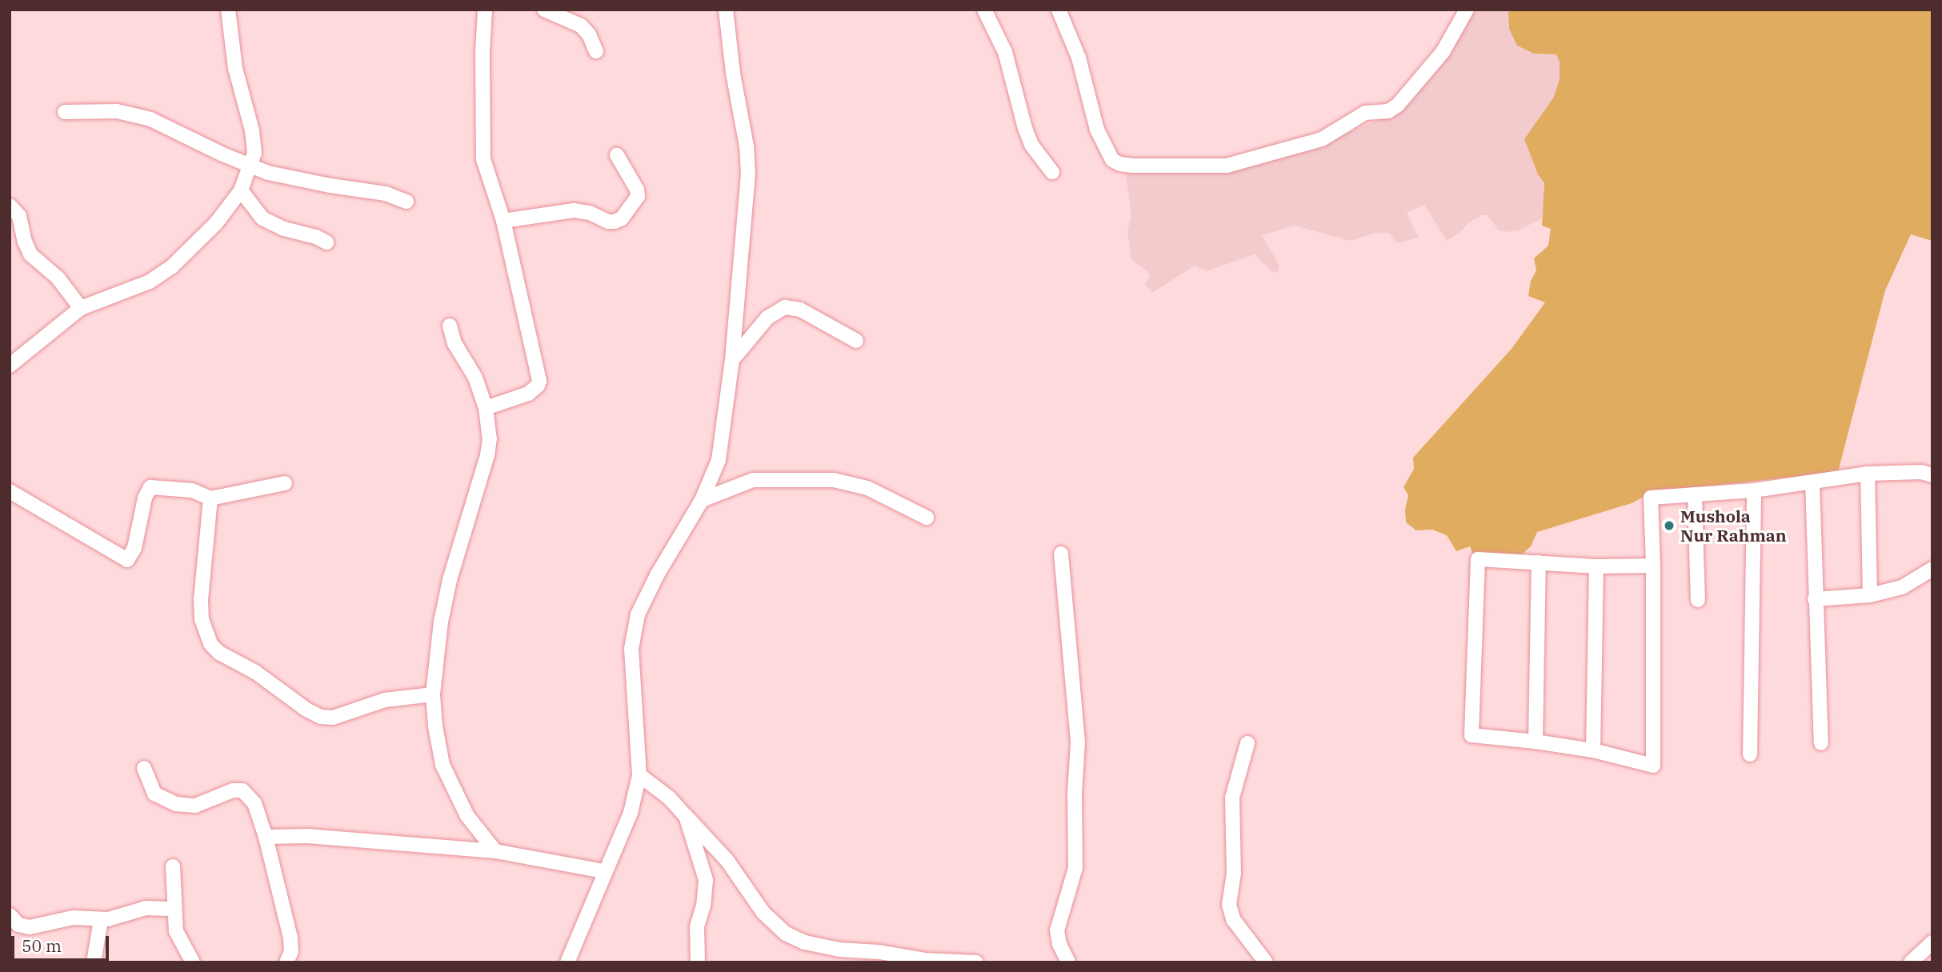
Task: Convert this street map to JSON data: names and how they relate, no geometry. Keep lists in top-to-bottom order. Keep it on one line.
{"places":["Mushola Nur Rahman"],"scale_bar":"50 m"}
